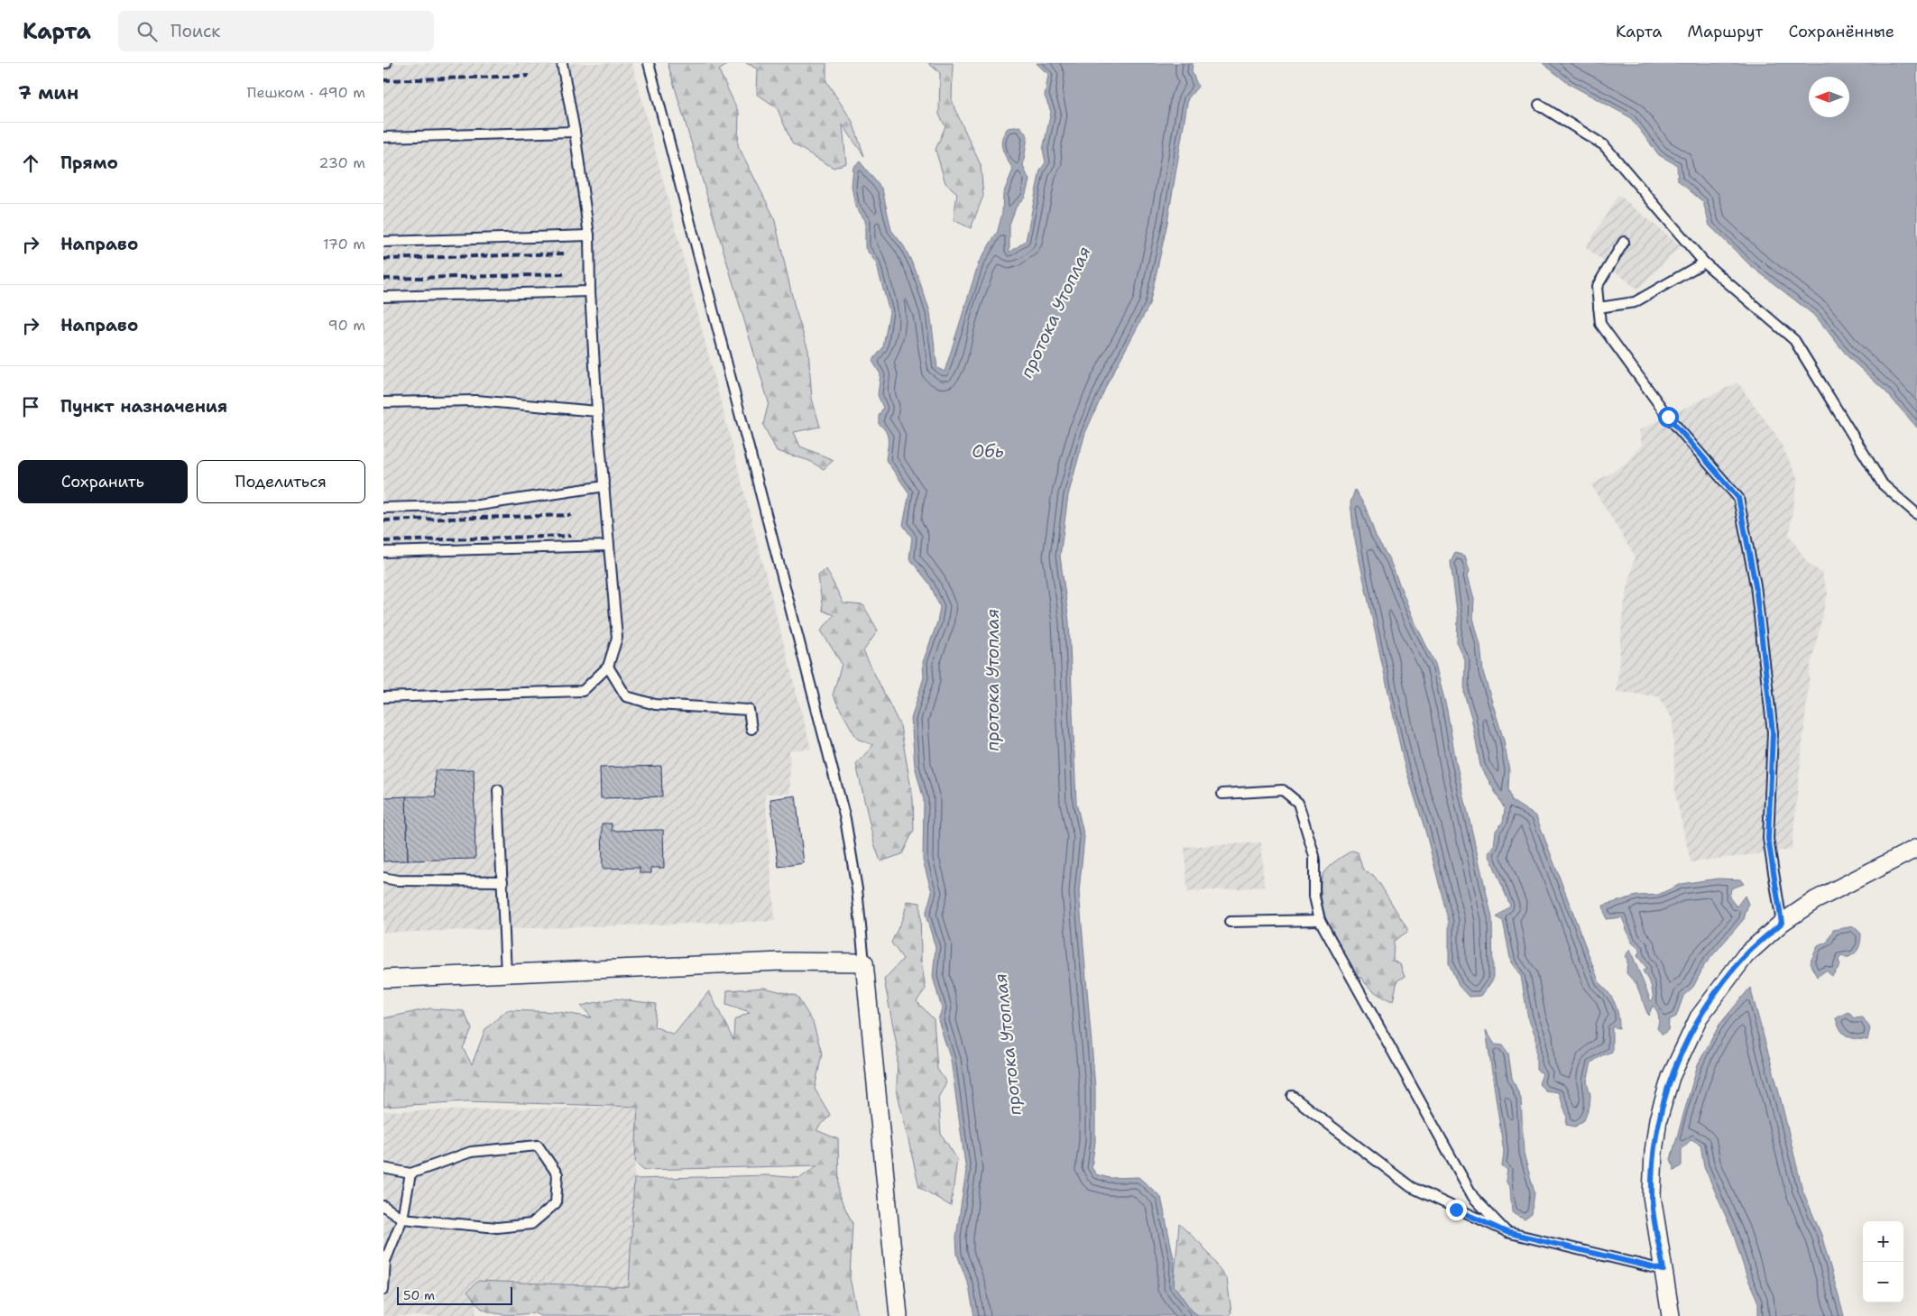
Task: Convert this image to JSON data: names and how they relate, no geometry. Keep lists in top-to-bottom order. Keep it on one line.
{"water":["протока Утоплая","Обь"],"scale_bar":"50 m","north":"left","page":{"header":"Карта","search":"Поиск","nav":["Карта","Маршрут","Сохранённые"],"heading":["7 мин","Пешком · 490 m"],"list":[["Прямо","230 m"],["Направо","170 m"],["Направо","90 m"],"Пункт назначения"],"buttons":["Сохранить","Поделиться"],"map_buttons":["+","−"],"scale":"50 m"}}
